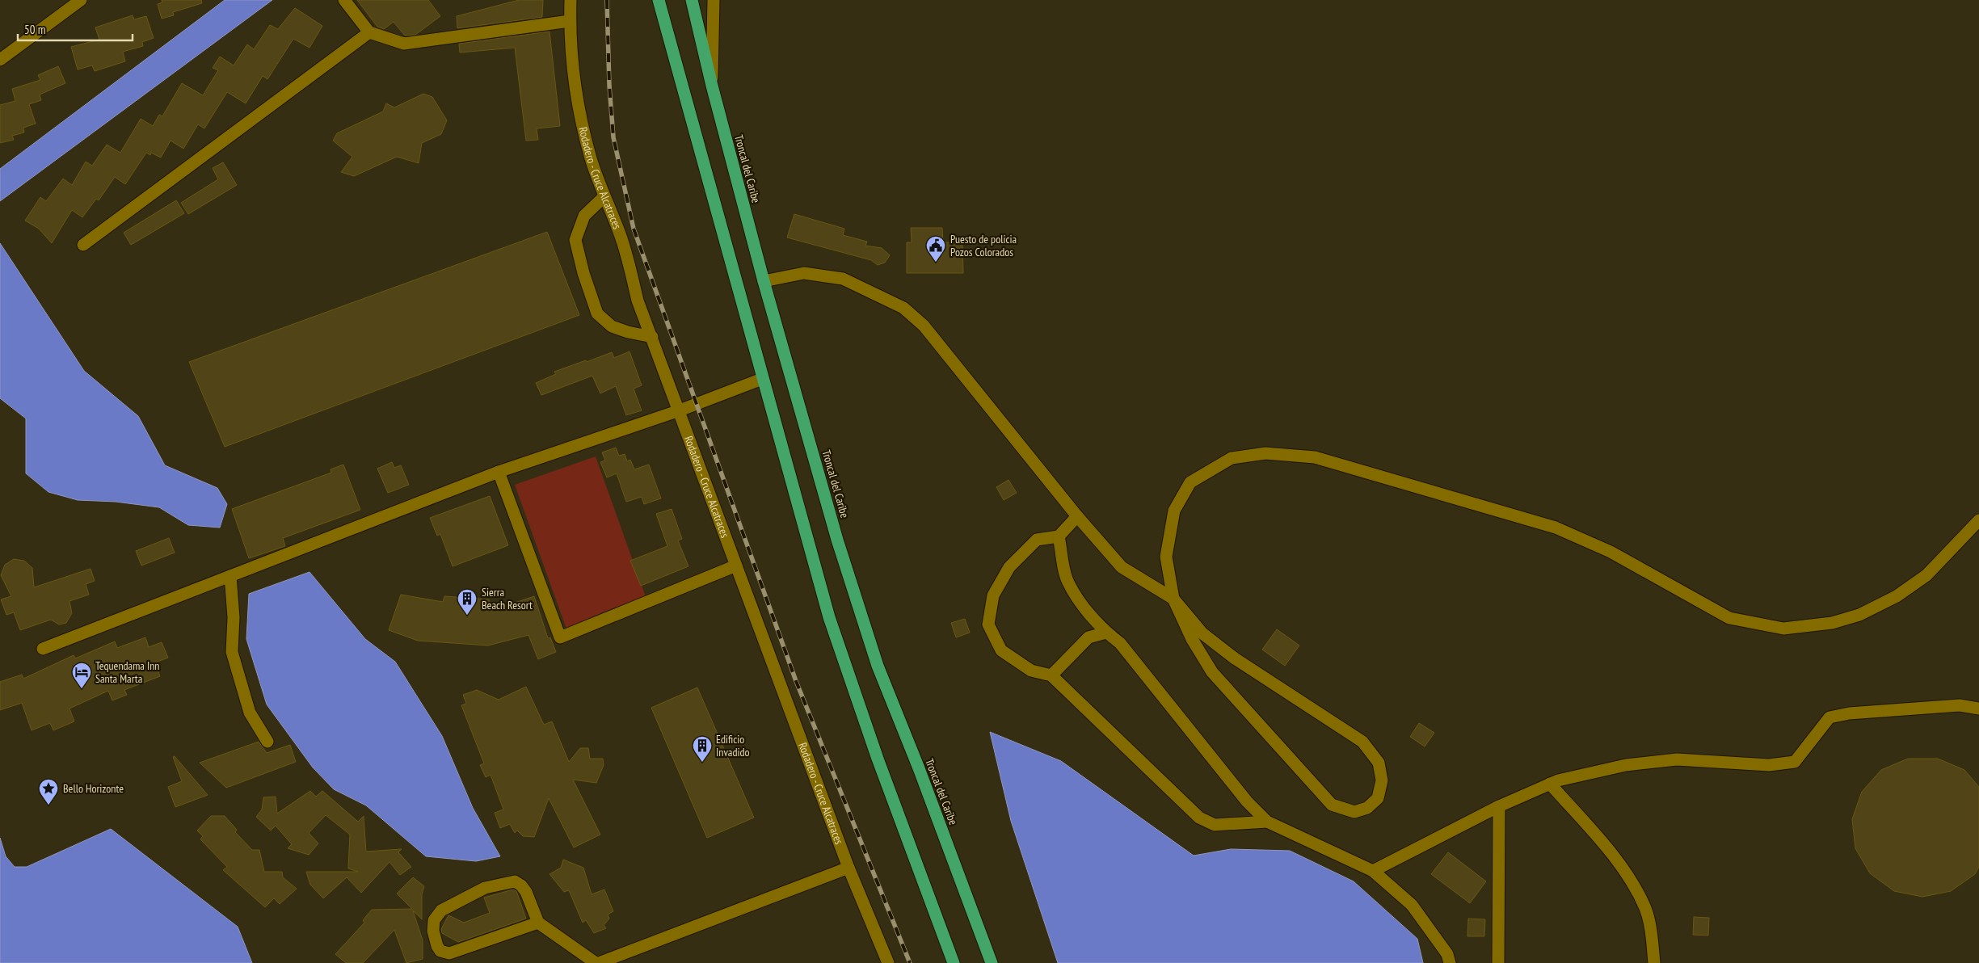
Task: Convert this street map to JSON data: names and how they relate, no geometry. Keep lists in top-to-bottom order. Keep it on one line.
{"streets":{"highway":["Troncal del Caribe"],"street":["Rodadero - Cruce Alcatraces"]},"places":{"public building":["Puesto de policia Pozos Colorados"],"building":["Sierra Beach Resort","Edificio Invadido"],"hotel":["Tequendama Inn Santa Marta"],"place":["Bello Horizonte"]},"scale_bar":"50 m"}
